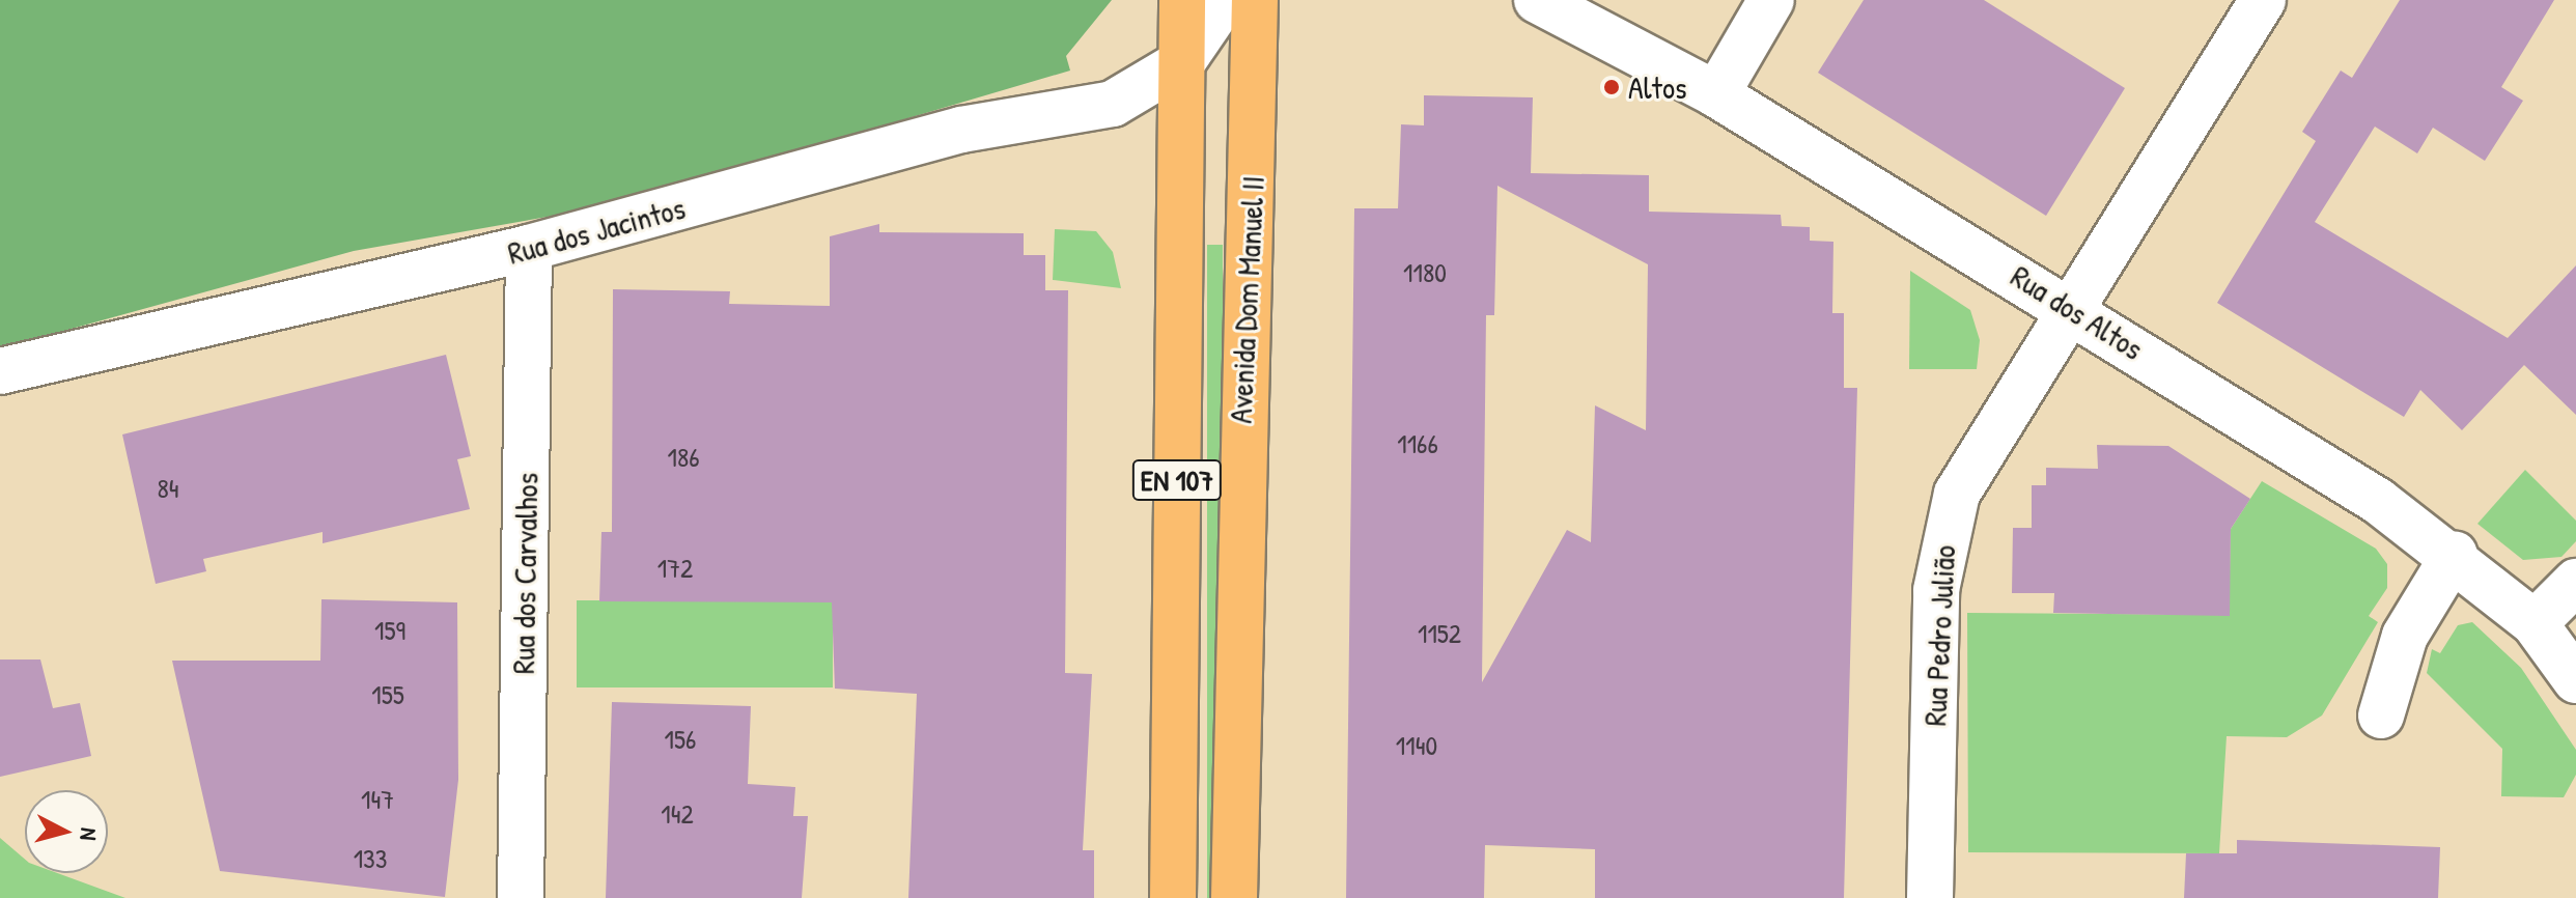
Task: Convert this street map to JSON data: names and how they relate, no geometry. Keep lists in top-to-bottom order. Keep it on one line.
{"streets":{"main road":["Avenida Dom Manuel II","EN 107"],"street":["Rua dos Jacintos","Rua dos Altos","Rua dos Carvalhos","Rua Pedro Julião"]},"crossings":[["Rua dos Jacintos","Avenida Dom Manuel II"],["Rua dos Jacintos","Rua dos Carvalhos"],["Rua dos Altos","Rua Pedro Julião"]],"places":["Altos"],"house_numbers":["1180","1166","186","84","172","159","1152","155","156","1140","147","142","133"],"north":"right"}
